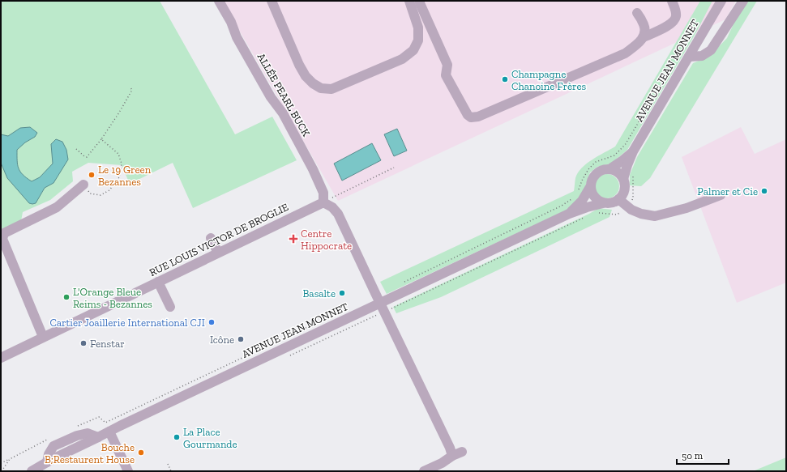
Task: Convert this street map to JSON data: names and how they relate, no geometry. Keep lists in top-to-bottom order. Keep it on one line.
{"streets":{"street":["AVENUE JEAN MONNET","ALLÉE PEARL BUCK","RUE LOUIS VICTOR DE BROGLIE"]},"crossings":[["ALLÉE PEARL BUCK","RUE LOUIS VICTOR DE BROGLIE"]],"places":{"other":["Champagne Chanoine Frères","Le 19 Green Bezannes","Palmer et Cie","Basalte","L'Orange Bleue Reims - Bezannes","Cartier Joaillerie International CJI","Icône","Fenstar","La Place Gourmande","Bouche B;Restaurent House"],"health":["Centre Hippocrate"]},"scale_bar":"50 m"}
